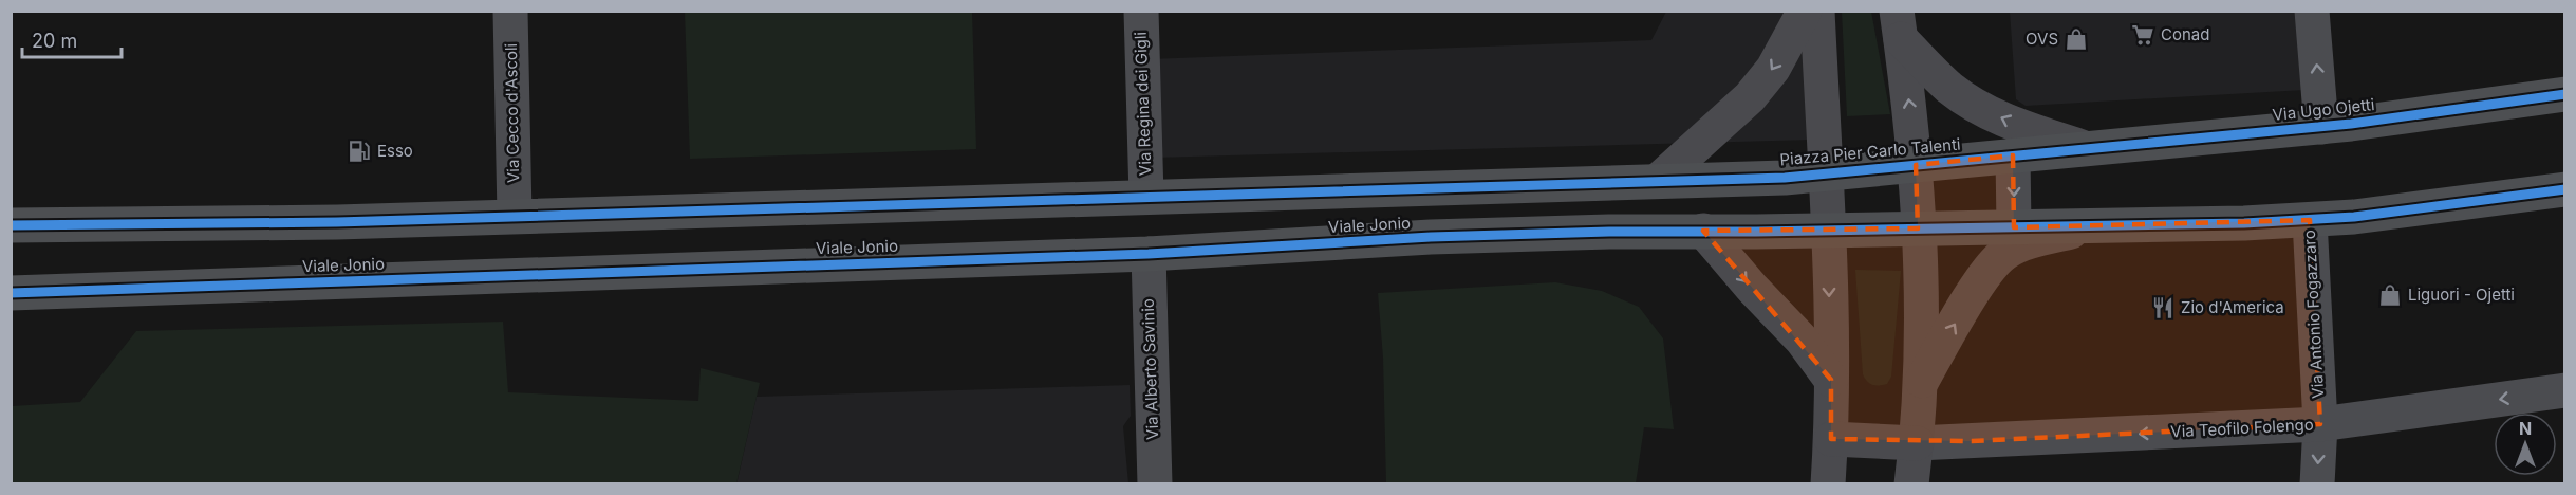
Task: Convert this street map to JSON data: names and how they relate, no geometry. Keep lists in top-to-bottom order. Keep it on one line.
{"streets":{"main road":["Via Ugo Ojetti","Piazza Pier Carlo Talenti","Viale Jonio"],"street":["Via Regina dei Gigli","Via Cecco d'Ascoli","Via Antonio Fogazzaro","Via Alberto Savinio","Via Teofilo Folengo"]},"crossings":[["Via Ugo Ojetti","Piazza Pier Carlo Talenti"],["Piazza Pier Carlo Talenti","Via Teofilo Folengo"],["Viale Jonio","Via Alberto Savinio"],["Via Antonio Fogazzaro","Via Teofilo Folengo"]],"one_way":["Via Teofilo Folengo"],"places":{"supermarket":["Conad"],"shop":["OVS","Liguori - Ojetti"],"fuel station":["Esso"],"restaurant":["Zio d'America"]},"scale_bar":"20 m","north":"top"}
